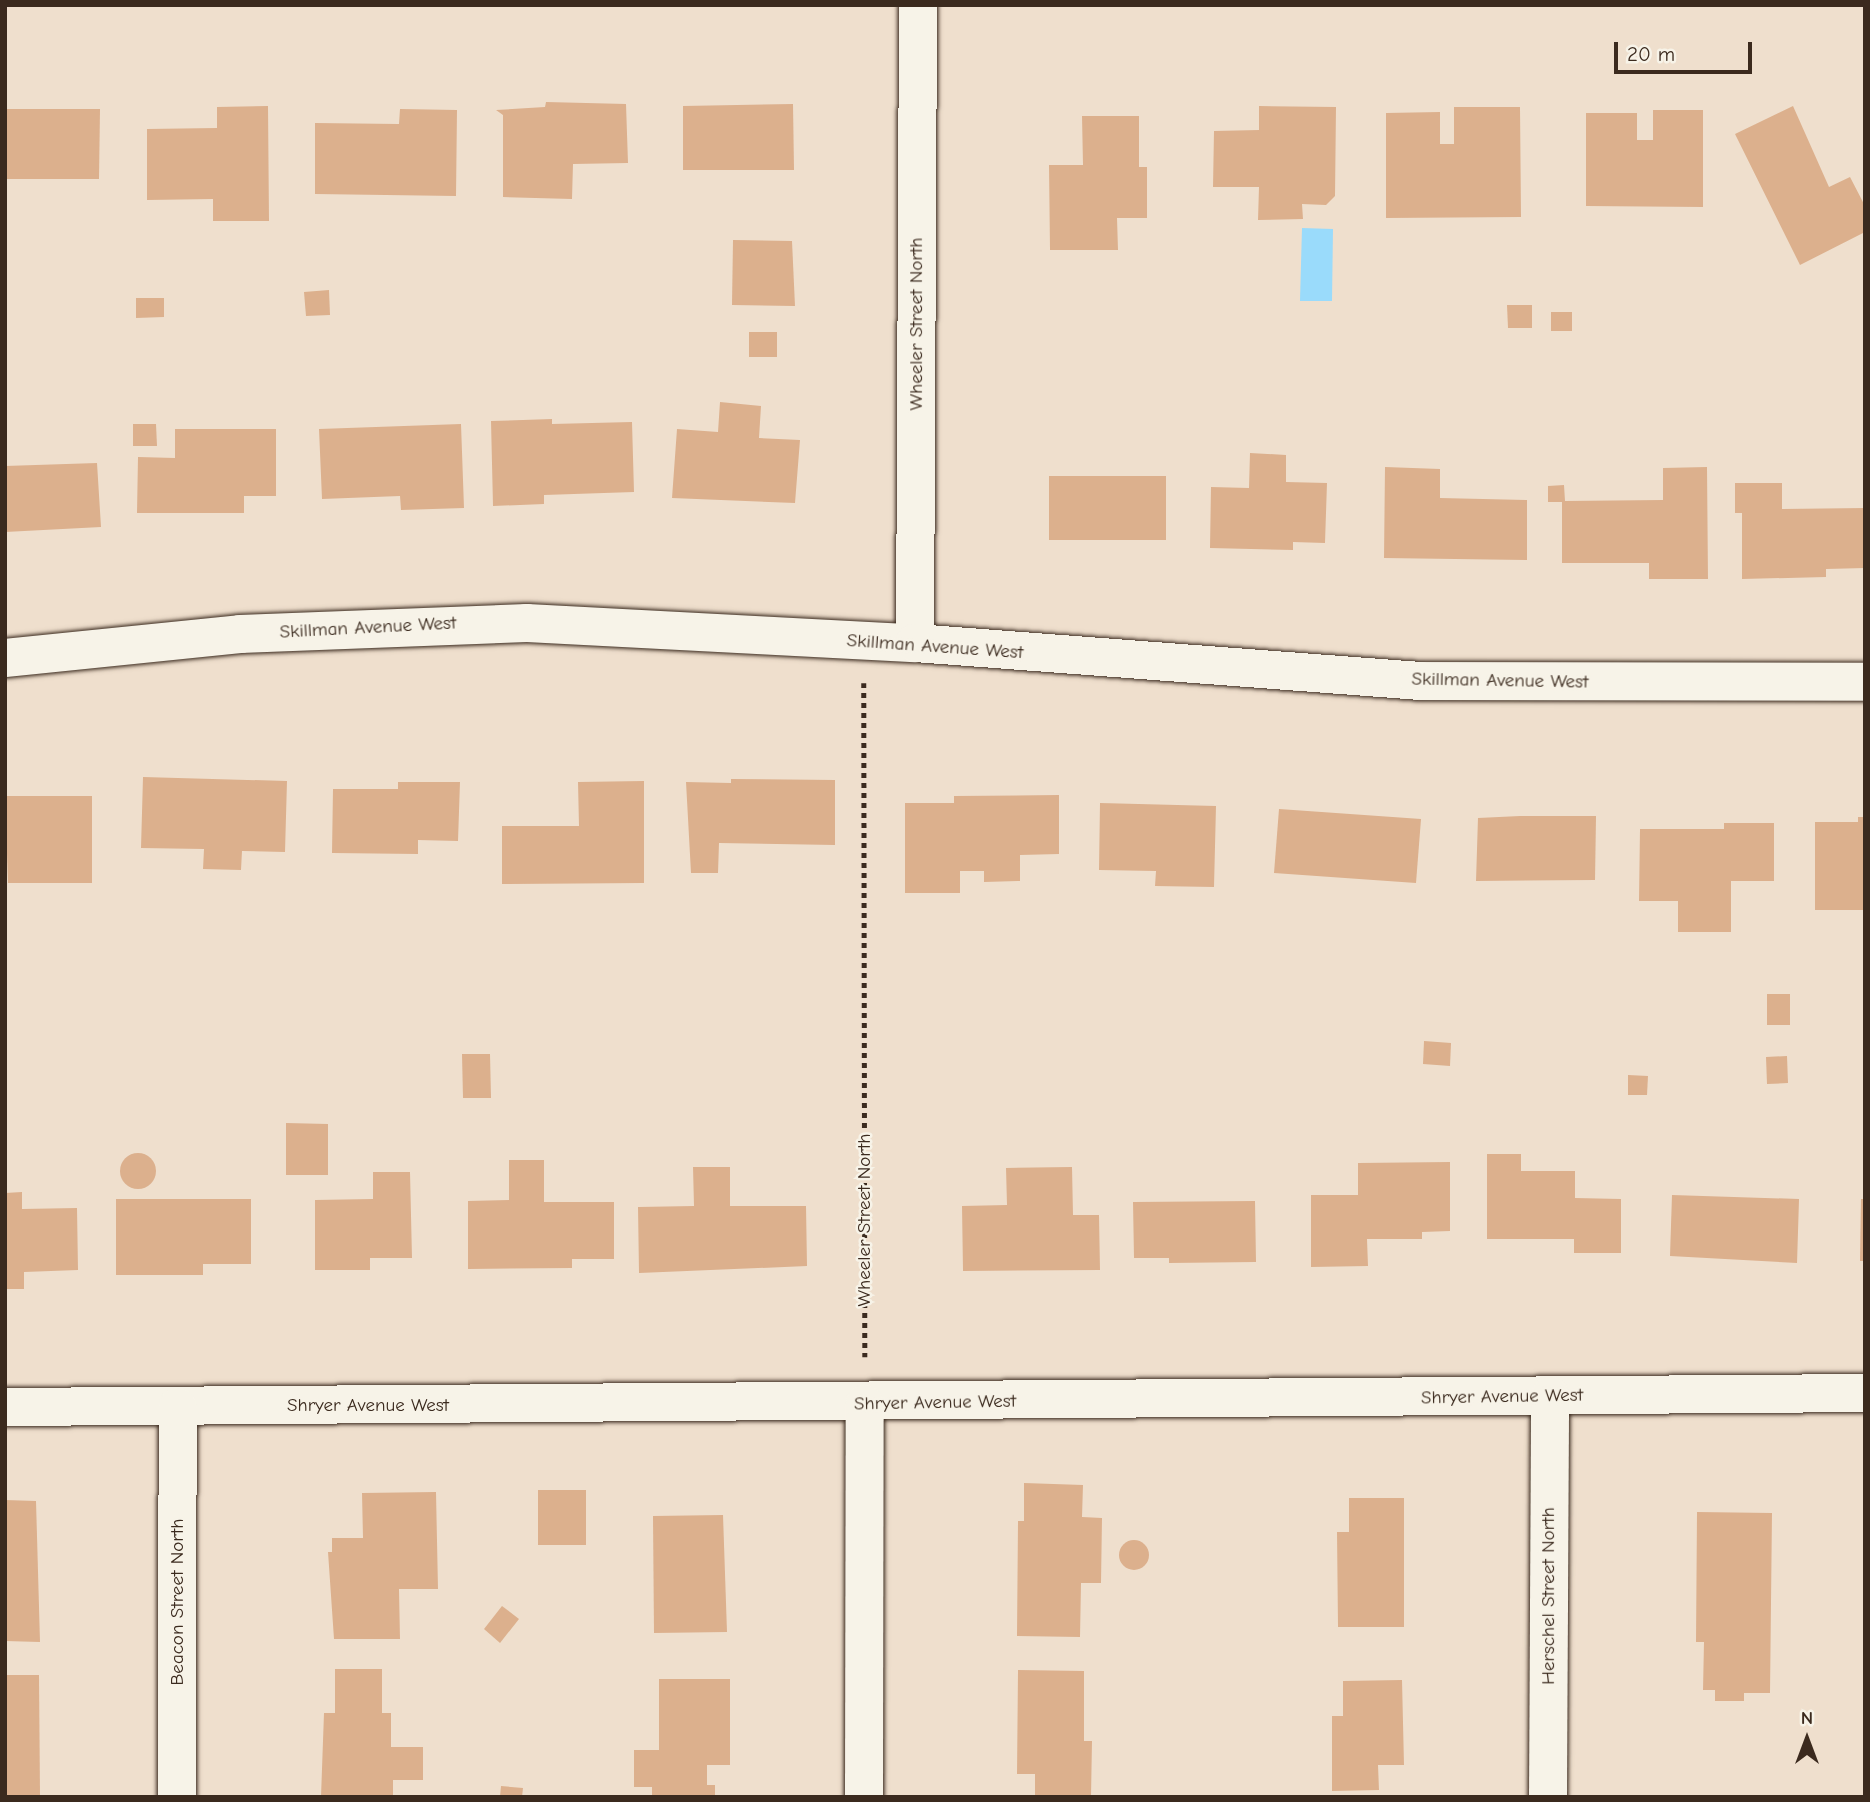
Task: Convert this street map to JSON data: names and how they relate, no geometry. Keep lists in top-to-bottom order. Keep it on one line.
{"streets":{"street":["Wheeler Street North","Skillman Avenue West","Shryer Avenue West","Herschel Street North","Beacon Street North"]},"crossings":[["Wheeler Street North","Skillman Avenue West"],["Wheeler Street North","Shryer Avenue West"],["Shryer Avenue West","Herschel Street North"],["Shryer Avenue West","Beacon Street North"]],"scale_bar":"20 m","north":"top"}
